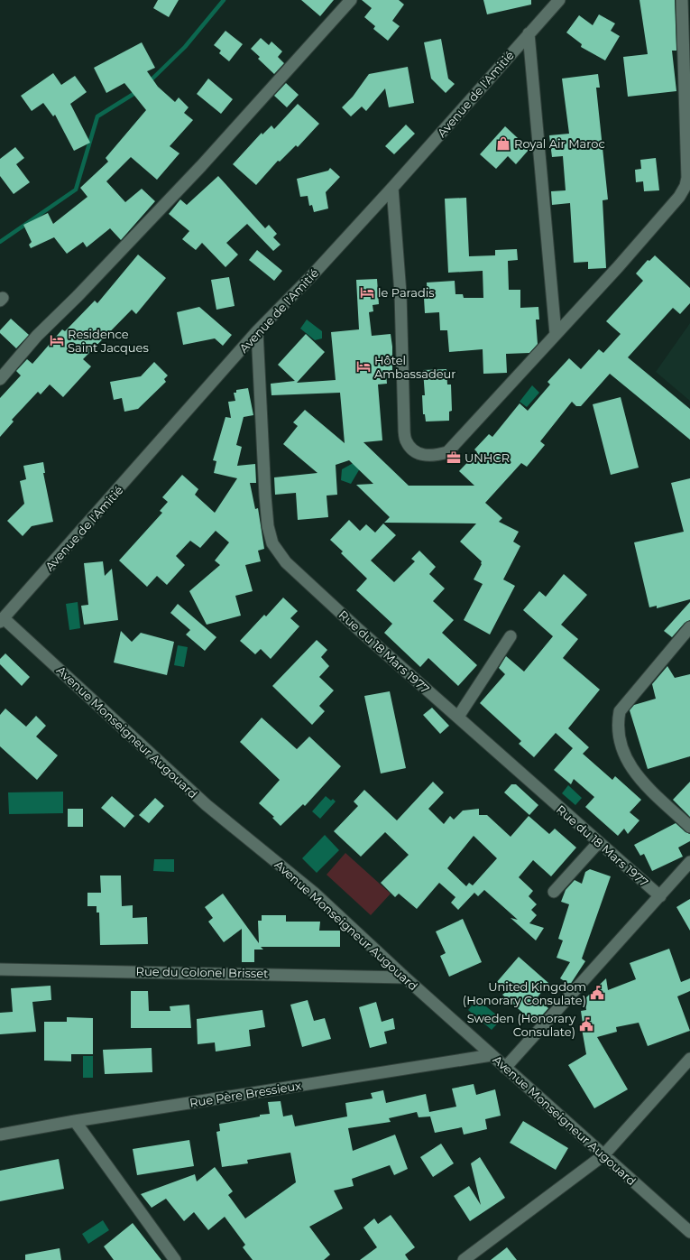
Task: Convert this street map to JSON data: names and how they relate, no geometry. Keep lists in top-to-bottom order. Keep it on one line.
{"streets":{"street":["Avenue de l'Amitié","Rue du 18 Mars 1977","Avenue Monseigneur Augouard","Rue du Colonel Brisset","Rue Père Bressieux"]},"crossings":[["Avenue de l'Amitié","Rue du 18 Mars 1977"],["Avenue de l'Amitié","Avenue Monseigneur Augouard"],["Avenue Monseigneur Augouard","Rue du Colonel Brisset"],["Avenue Monseigneur Augouard","Rue Père Bressieux"]],"places":{"shop":["Royal Air Maroc"],"hotel":["le Paradis","Residence Saint Jacques","Hôtel Ambassadeur"],"office":["UNHCR"],"public building":["United Kingdom (Honorary Consulate)","Sweden (Honorary Consulate)"]}}
